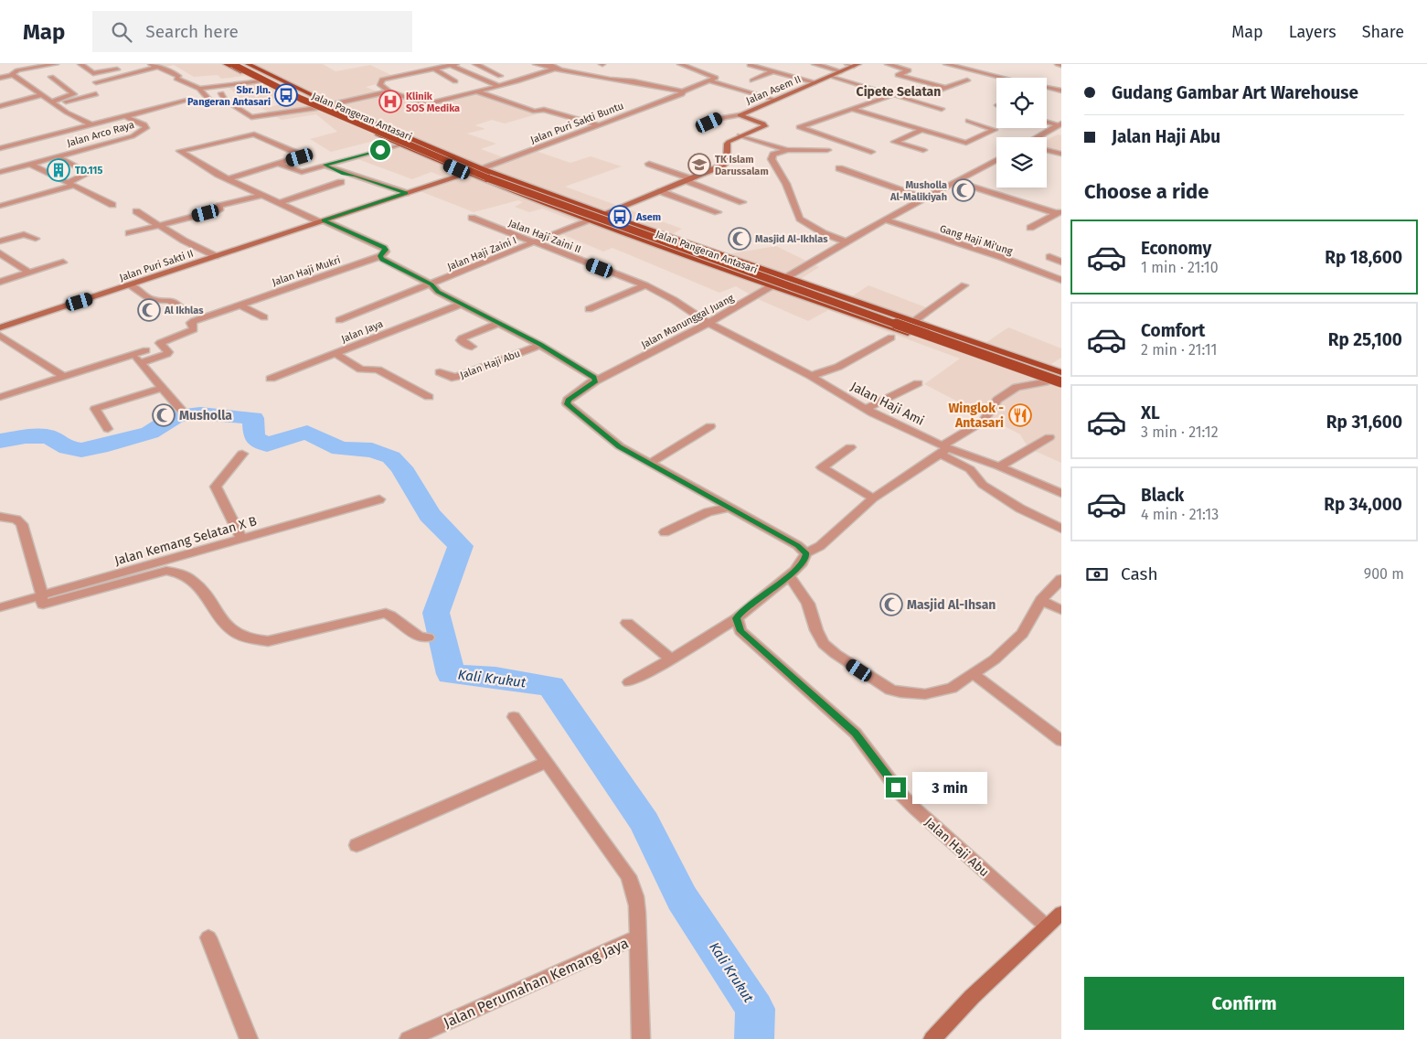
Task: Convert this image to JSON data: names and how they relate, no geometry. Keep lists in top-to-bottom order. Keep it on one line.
{"streets":{"main road":["Jalan Pangeran Antasari"],"street":["Jalan Asem II","Jalan Puri Sakti Buntu","Jalan Arco Raya","Jalan Haji Zaini II","Gang Haji Mi'ung","Jalan Haji Zaini I","Jalan Puri Sakti II","Jalan Haji Mukri","Jalan Manunggal Juang","Jalan Jaya","Jalan Haji Abu","Jalan Haji Ami","Jalan Kemang Selatan X B","Jalan Perumahan Kemang Jaya"]},"crossings":[["Jalan Asem II","Jalan Pangeran Antasari"],["Jalan Asem II","Jalan Haji Zaini I"],["Jalan Pangeran Antasari","Jalan Puri Sakti Buntu"],["Jalan Pangeran Antasari","Jalan Haji Zaini I"],["Jalan Pangeran Antasari","Jalan Puri Sakti II"],["Jalan Pangeran Antasari","Jalan Manunggal Juang"],["Jalan Puri Sakti Buntu","Jalan Puri Sakti II"],["Jalan Haji Zaini II","Jalan Haji Zaini I"],["Jalan Haji Zaini II","Jalan Manunggal Juang"],["Jalan Haji Zaini II","Jalan Haji Ami"],["Gang Haji Mi'ung","Jalan Manunggal Juang"],["Jalan Haji Zaini I","Jalan Haji Abu"],["Jalan Manunggal Juang","Jalan Haji Abu"],["Jalan Manunggal Juang","Jalan Haji Ami"],["Jalan Jaya","Jalan Haji Abu"]],"districts":["Cipete Selatan"],"water":["Kali Krukut"],"places":{"bus stop":["Sbr. Jln. Pangeran Antasari","Asem"],"hospital":["Klinik SOS Medika"],"school or university":["TK Islam Darussalam"],"building":["TD.115"],"mosque":["Musholla Al-Malikiyah","Masjid Al-Ikhlas","Al Ikhlas","Musholla","Masjid Al-Ihsan"],"restaurant":["Winglok - Antasari"]},"page":{"header":"Map","search":"Search here","nav":["Map","Layers","Share"],"banner":["Gudang Gambar Art Warehouse","Jalan Haji Abu"],"heading":"Choose a ride","list":[{"name":"Economy","note":"1 min · 21:10","value":"Rp 18,600"},{"name":"Comfort","note":"2 min · 21:11","value":"Rp 25,100"},{"name":"XL","note":"3 min · 21:12","value":"Rp 31,600"},{"name":"Black","note":"4 min · 21:13","value":"Rp 34,000"}],"pay":["Cash","900 m"],"bubble":"3 min","buttons":"Confirm"}}
